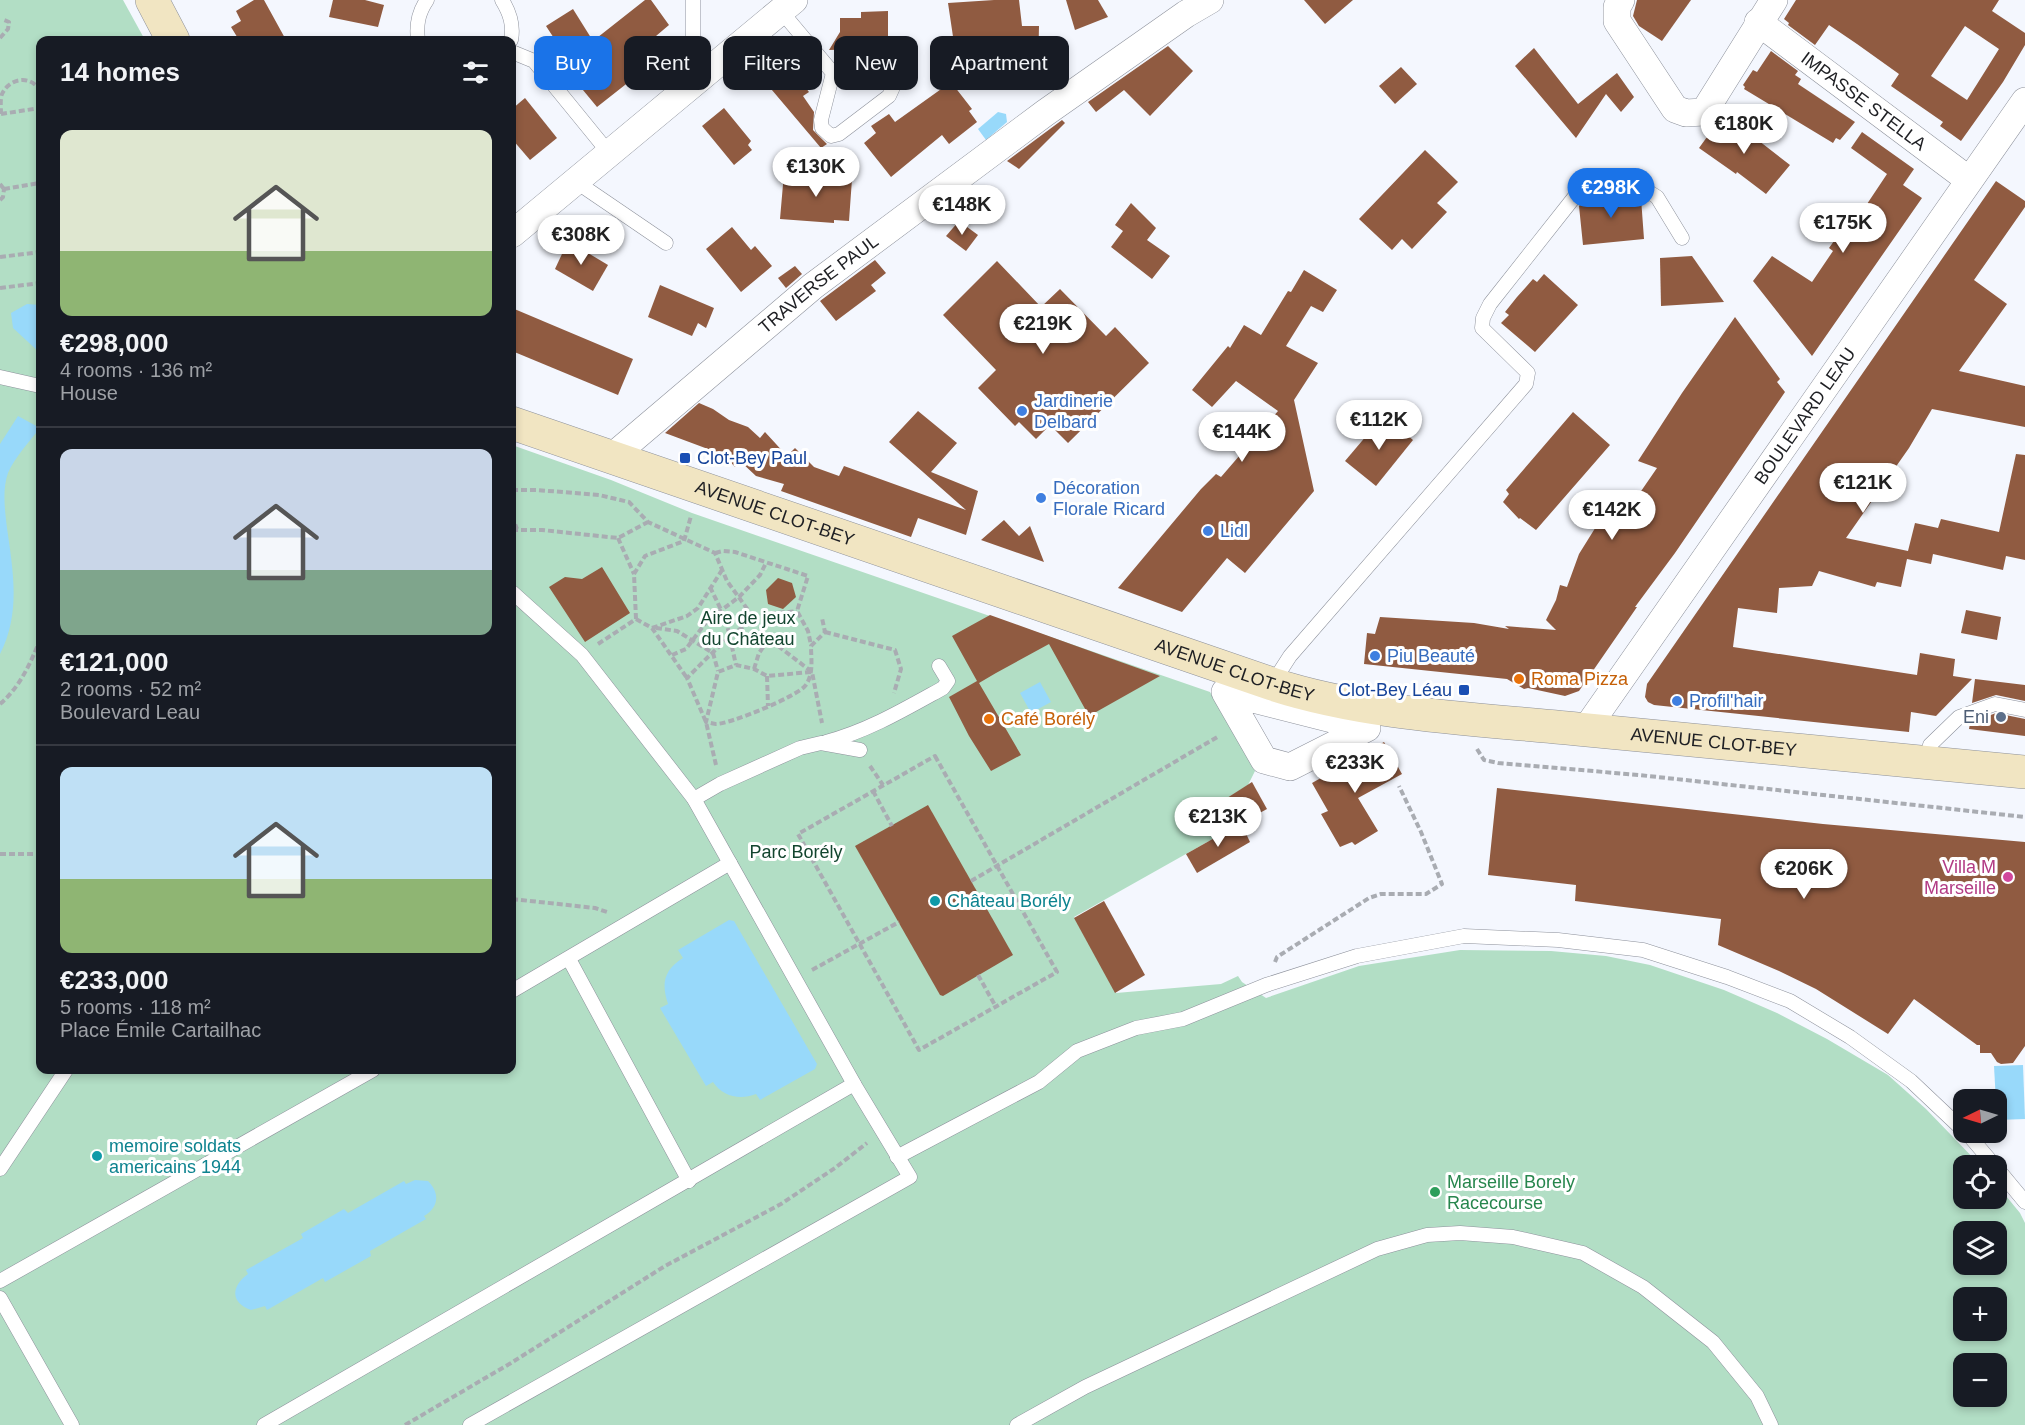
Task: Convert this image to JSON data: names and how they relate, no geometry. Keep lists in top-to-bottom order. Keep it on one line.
{"streets":{"street":["IMPASSE STELLA","TRAVERSE PAUL","BOULEVARD LEAU","AVENUE CLOT-BEY"]},"crossings":[["IMPASSE STELLA","BOULEVARD LEAU"],["TRAVERSE PAUL","AVENUE CLOT-BEY"],["BOULEVARD LEAU","AVENUE CLOT-BEY"]],"parks":["Aire de jeux du Château","Parc Borély"],"places":{"other":["Jardinerie Delbard","Décoration Florale Ricard","Lidl","Piu Beauté","Roma Pizza","Profil'hair","Eni","Café Borély","Villa M Marseille","Château Borély","memoire soldats americains 1944","Marseille Borely Racecourse"],"transit":["Clot-Bey Paul","Clot-Bey Léau"]},"north":"left","page":{"chip":["Buy","Rent","Filters","New","Apartment"],"heading":"14 homes","price":["€180K","€130K","€298K","€148K","€175K","€308K","€219K","€112K","€144K","€121K","€142K","€233K","€213K","€206K"],"list":[{"name":"€298,000","note":"4 rooms · 136 m² · House"},{"name":"€121,000","note":"2 rooms · 52 m² · Boulevard Leau"},{"name":"€233,000","note":"5 rooms · 118 m² · Place Émile Cartailhac"}],"map_buttons":["+","−"]}}
